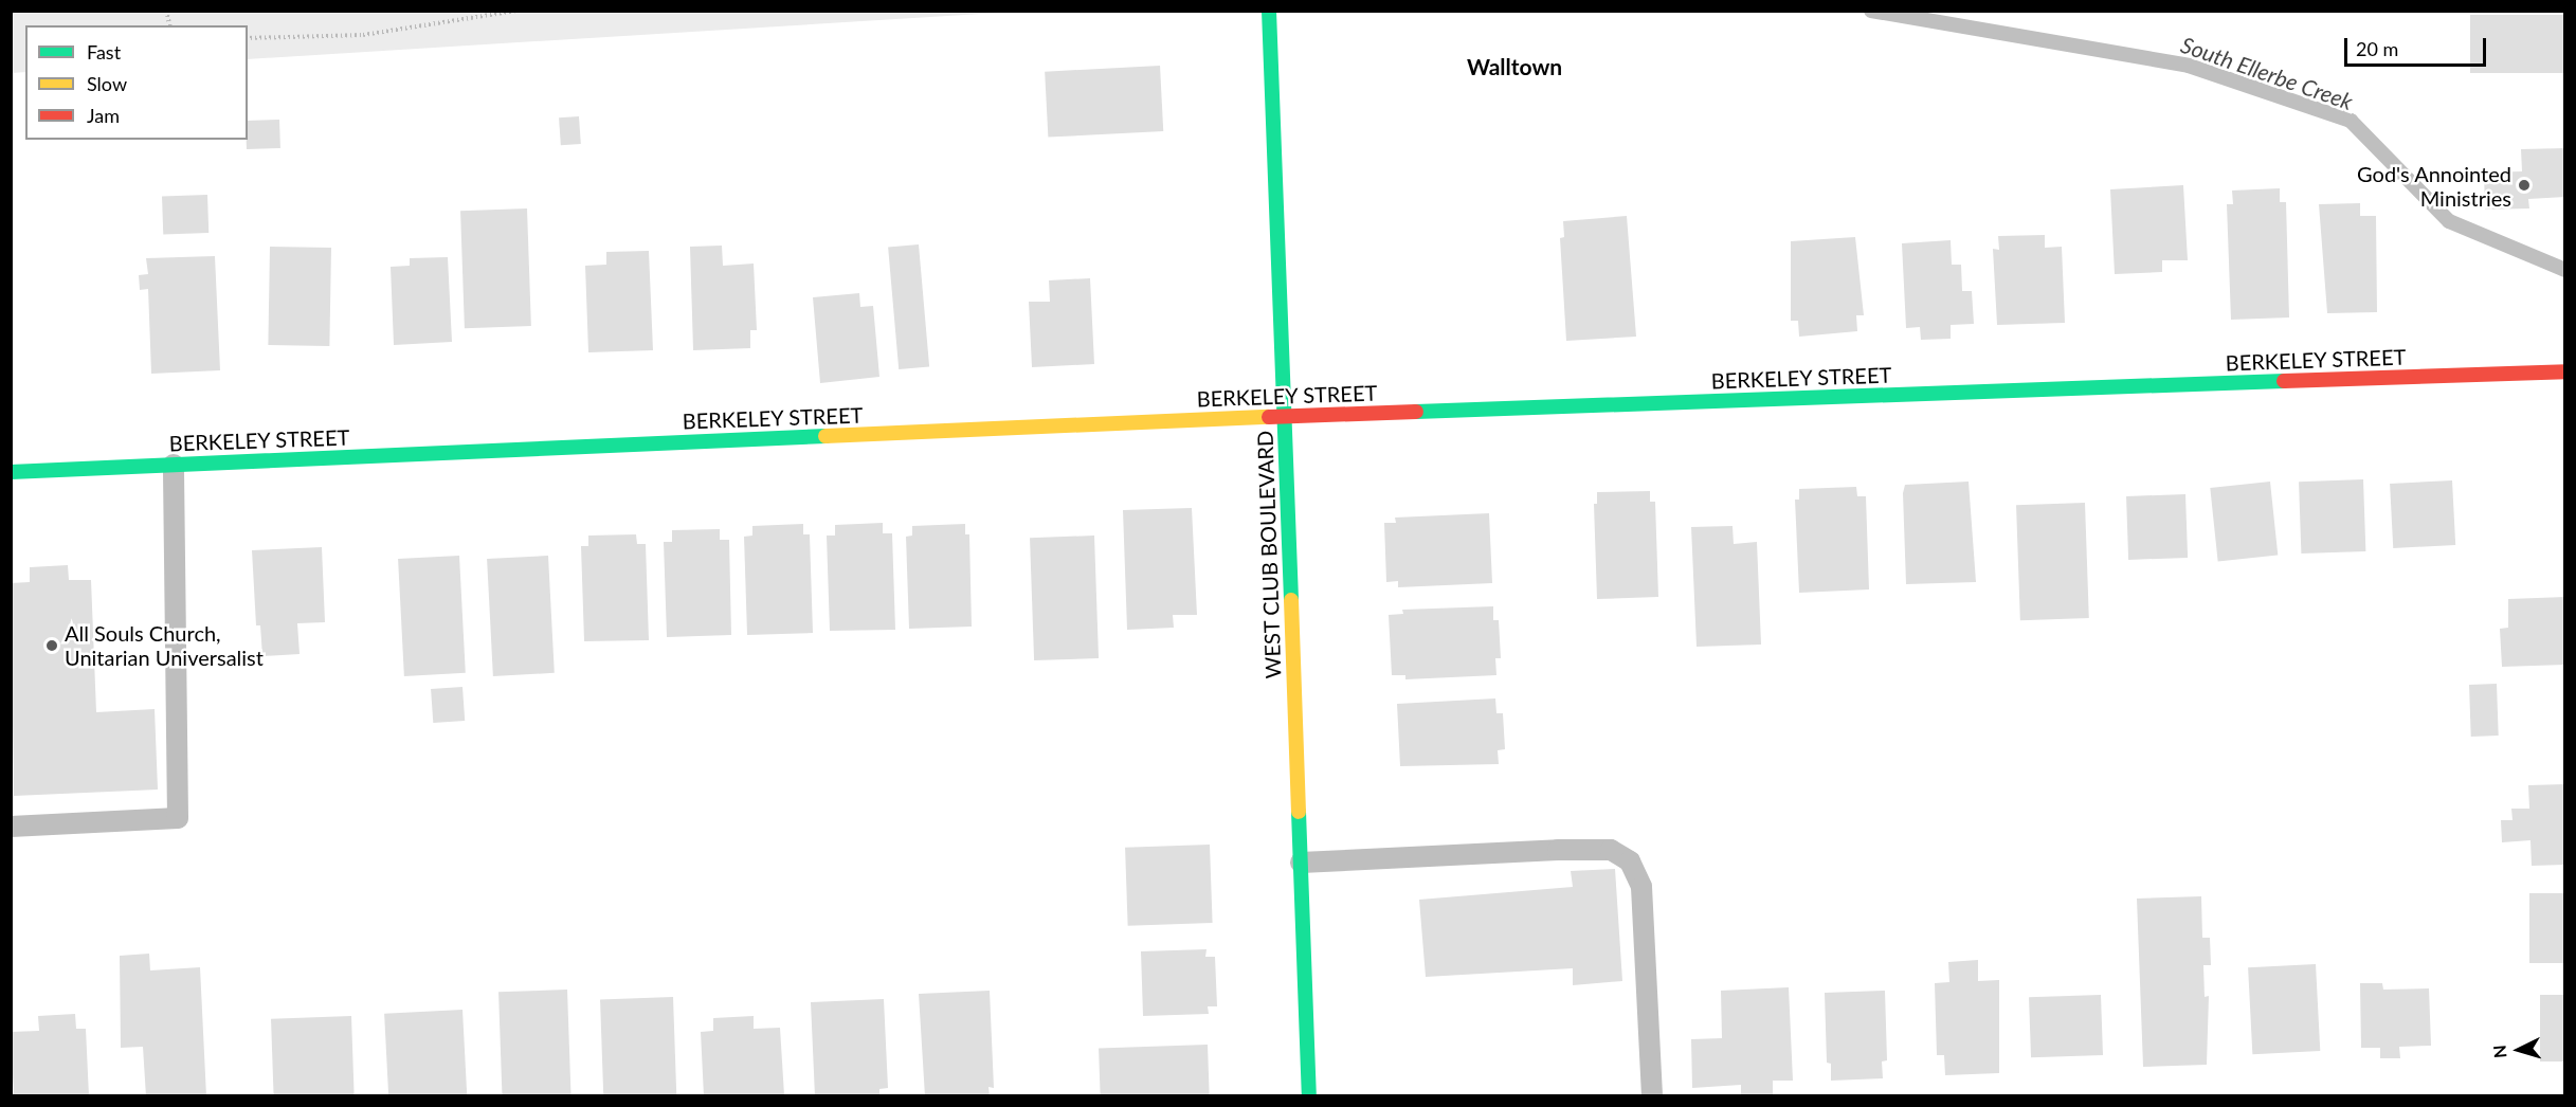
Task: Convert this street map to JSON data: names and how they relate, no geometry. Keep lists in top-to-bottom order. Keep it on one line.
{"streets":{"street":["BERKELEY STREET","WEST CLUB BOULEVARD"]},"crossings":[["BERKELEY STREET","WEST CLUB BOULEVARD"]],"districts":["Walltown"],"water":["South Ellerbe Creek"],"places":["God's Annointed Ministries","All Souls Church, Unitarian Universalist"],"legend":["Fast","Slow","Jam"],"scale_bar":"20 m","north":"left"}
